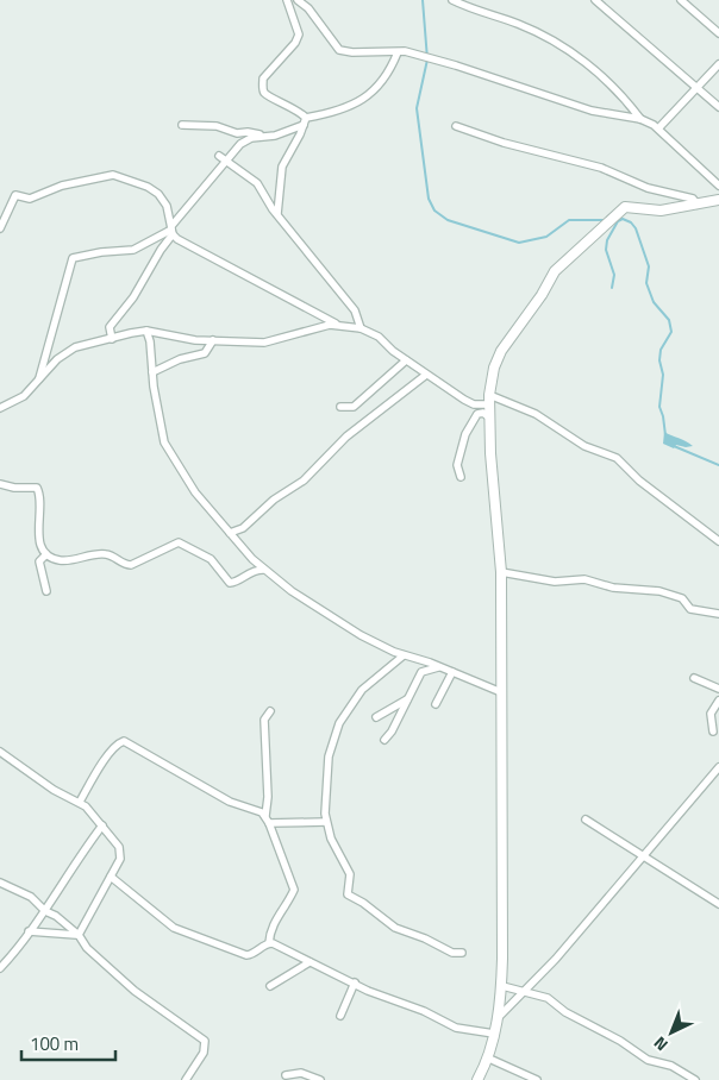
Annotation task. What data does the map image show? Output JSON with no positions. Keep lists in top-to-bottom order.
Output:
{
  "scale_bar": "100 m",
  "north": "bottom left"
}
